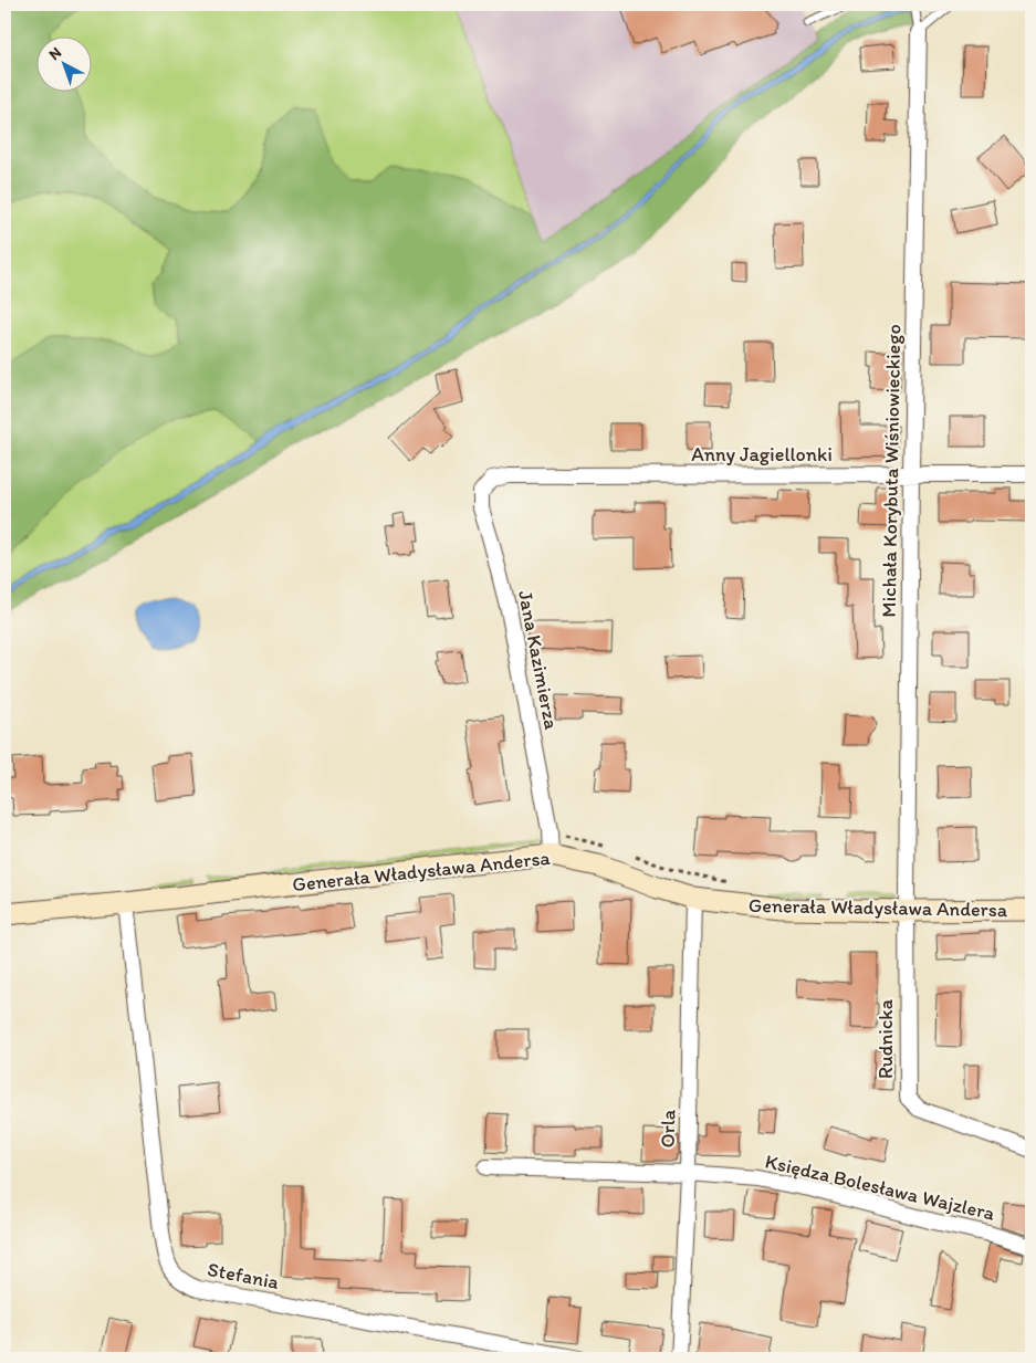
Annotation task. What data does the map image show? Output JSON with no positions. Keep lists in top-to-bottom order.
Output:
{
  "streets": {
    "street": [
      "Anny Jagiellonki",
      "Michała Korybuta Wiśniowieckiego",
      "Jana Kazimierza",
      "Generała Władysława Andersa",
      "Rudnicka",
      "Orla",
      "Księdza Bolesława Wajzlera",
      "Stefania"
    ]
  },
  "crossings": [
    ["Anny Jagiellonki", "Michała Korybuta Wiśniowieckiego"],
    ["Anny Jagiellonki", "Jana Kazimierza"],
    ["Michała Korybuta Wiśniowieckiego", "Generała Władysława Andersa"],
    ["Michała Korybuta Wiśniowieckiego", "Rudnicka"],
    ["Jana Kazimierza", "Generała Władysława Andersa"],
    ["Generała Władysława Andersa", "Rudnicka"],
    ["Generała Władysława Andersa", "Orla"],
    ["Generała Władysława Andersa", "Stefania"],
    ["Orla", "Księdza Bolesława Wajzlera"]
  ],
  "north": "top left"
}
